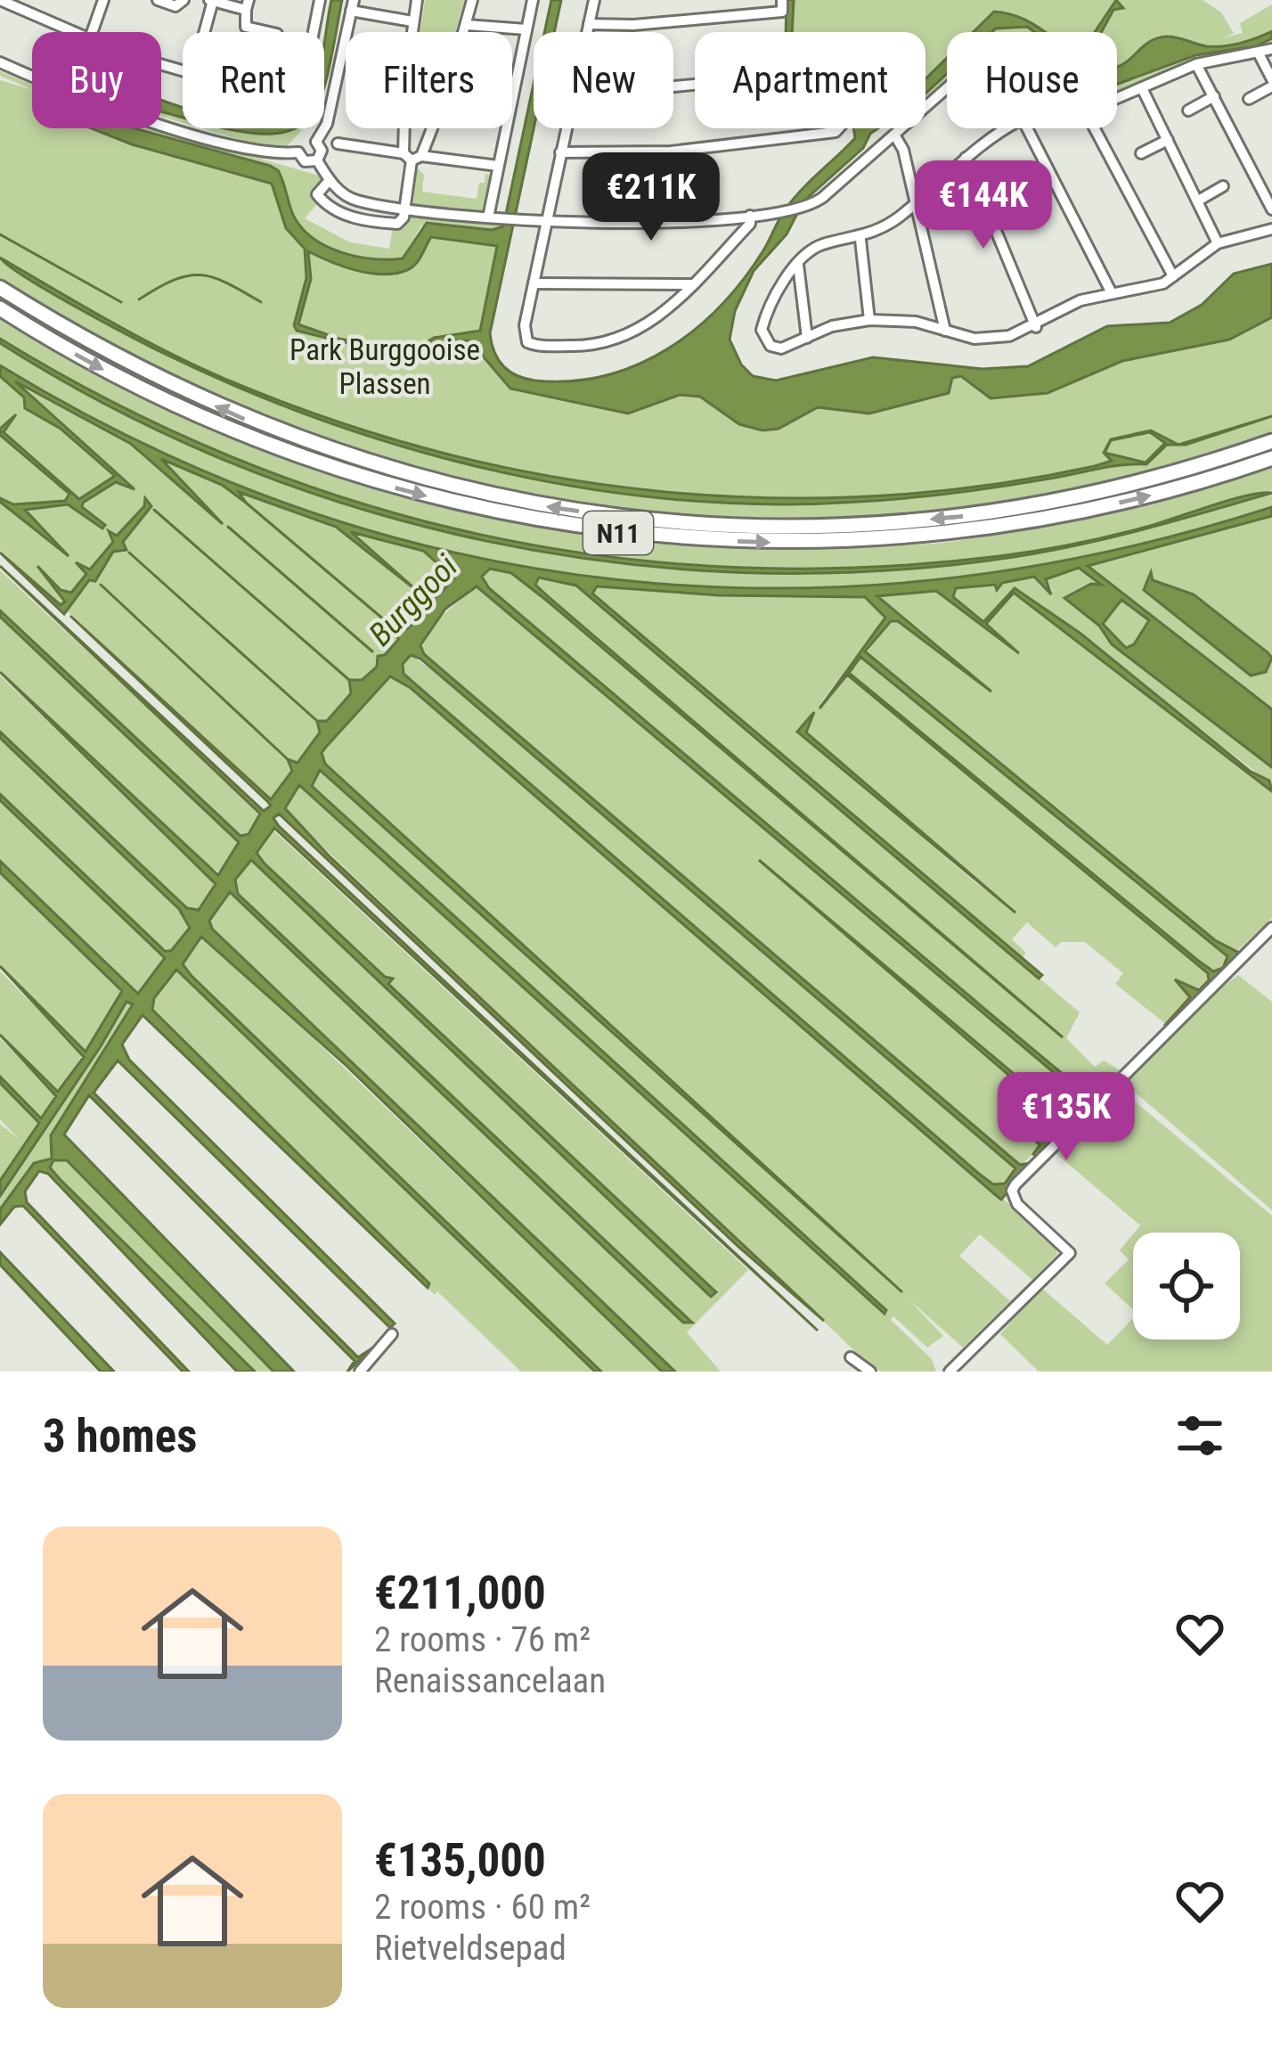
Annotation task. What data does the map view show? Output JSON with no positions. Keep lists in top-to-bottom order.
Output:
{
  "streets": {
    "highway": ["N11"]
  },
  "water": ["Burggooi"],
  "parks": ["Park Burggooise Plassen"],
  "page": {
    "chip": [
      "Buy",
      "Rent",
      "Filters",
      "New",
      "Apartment",
      "House"
    ],
    "price": ["€211K", "€144K", "€135K"],
    "heading": "3 homes",
    "list": [
      {
        "name": "€211,000",
        "note": "2 rooms · 76 m² · Renaissancelaan"
      },
      {
        "name": "€135,000",
        "note": "2 rooms · 60 m² · Rietveldsepad"
      }
    ]
  }
}
